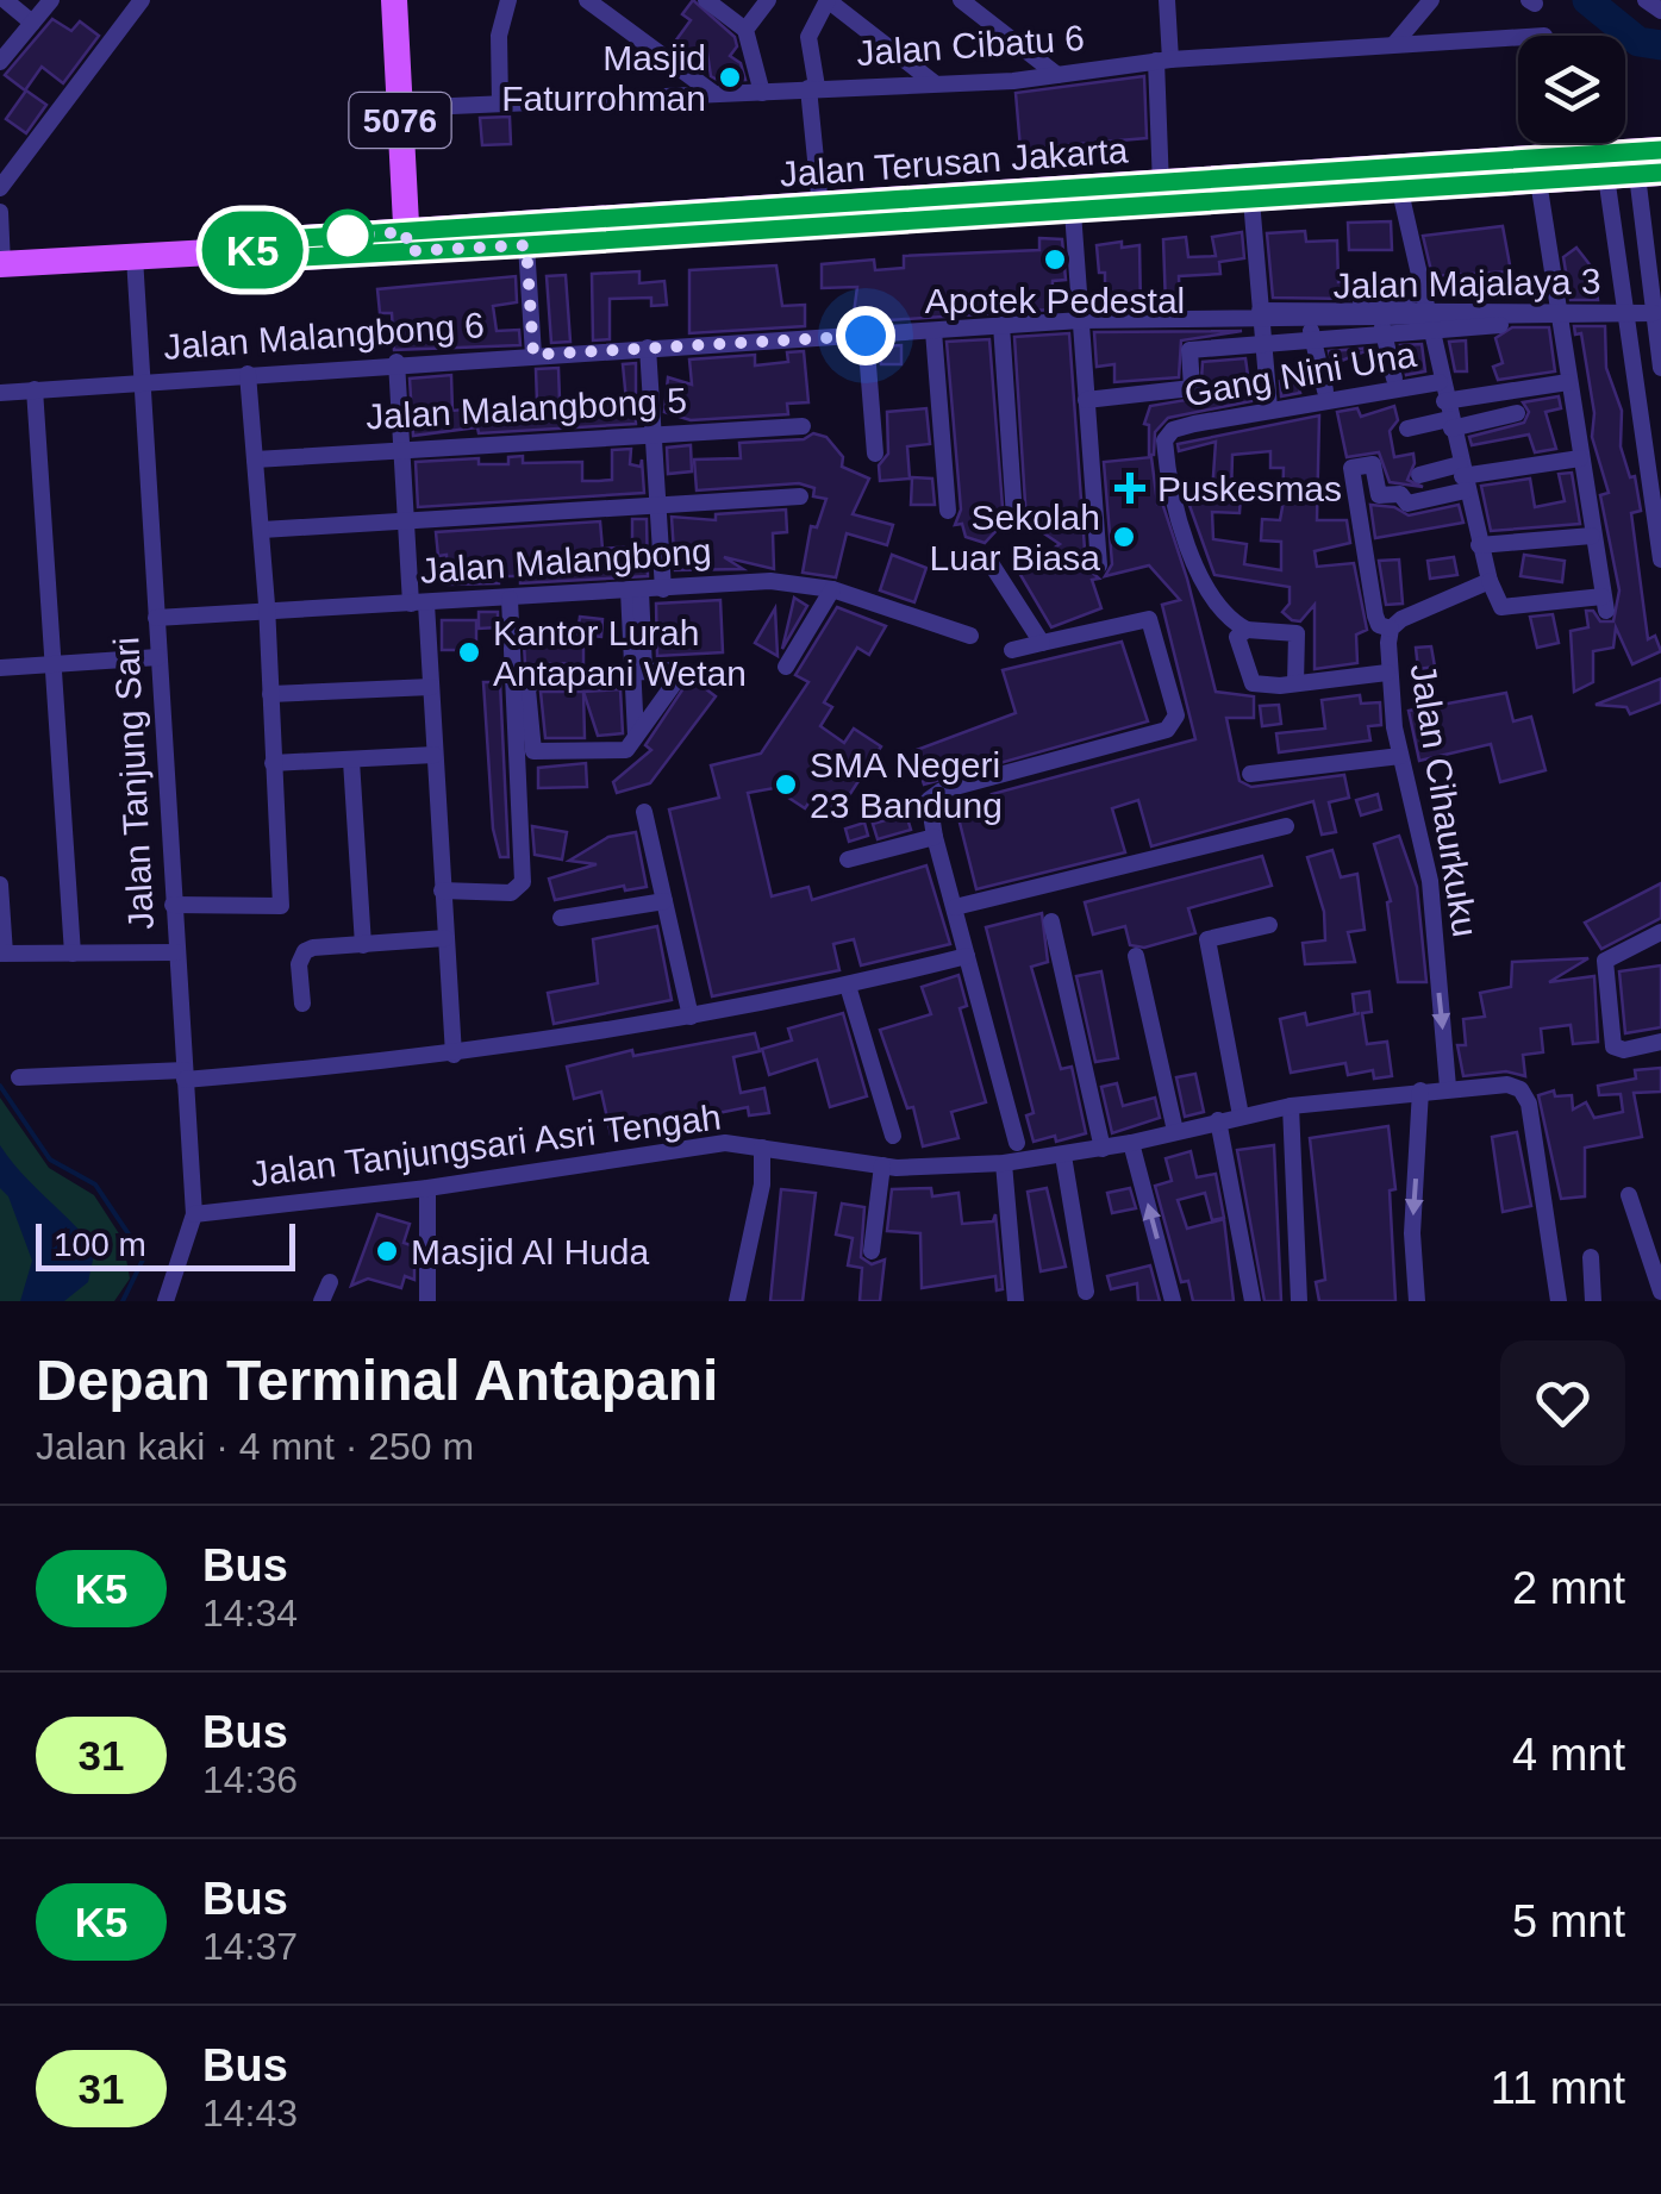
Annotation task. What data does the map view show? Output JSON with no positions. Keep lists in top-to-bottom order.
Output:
{
  "streets": {
    "main road": ["5076", "Jalan Terusan Jakarta"],
    "street": [
      "Jalan Cibatu 6",
      "Jalan Majalaya 3",
      "Jalan Malangbong 6",
      "Gang Nini Una",
      "Jalan Malangbong 5",
      "Jalan Malangbong",
      "Jalan Tanjung Sari",
      "Jalan Cihaurkuku",
      "Jalan Tanjungsari Asri Tengah"
    ]
  },
  "crossings": [
    ["Jalan Cibatu 6", "5076"],
    ["5076", "Jalan Terusan Jakarta"],
    ["Jalan Terusan Jakarta", "Jalan Tanjung Sari"],
    ["Jalan Majalaya 3", "Jalan Malangbong 6"],
    ["Jalan Malangbong 6", "Jalan Tanjung Sari"],
    ["Jalan Malangbong", "Jalan Tanjung Sari"],
    ["Jalan Tanjung Sari", "Jalan Tanjungsari Asri Tengah"],
    ["Jalan Cihaurkuku", "Jalan Tanjungsari Asri Tengah"]
  ],
  "one_way": ["Jalan Cihaurkuku"],
  "places": {
    "other": [
      "Masjid Faturrohman",
      "Apotek Pedestal",
      "Sekolah Luar Biasa",
      "Kantor Lurah Antapani Wetan",
      "SMA Negeri 23 Bandung",
      "Masjid Al Huda"
    ],
    "health": ["Puskesmas"]
  },
  "lines": ["bus line K5"],
  "scale_bar": "100 m",
  "page": {
    "on_map": "K5",
    "scale": "100 m",
    "heading": ["Depan Terminal Antapani", "Jalan kaki · 4 mnt · 250 m"],
    "list": [
      {
        "mark": "K5",
        "name": "Bus",
        "note": "14:34",
        "value": "2 mnt"
      },
      {
        "mark": "31",
        "name": "Bus",
        "note": "14:36",
        "value": "4 mnt"
      },
      {
        "mark": "K5",
        "name": "Bus",
        "note": "14:37",
        "value": "5 mnt"
      },
      {
        "mark": "31",
        "name": "Bus",
        "note": "14:43",
        "value": "11 mnt"
      }
    ]
  }
}
